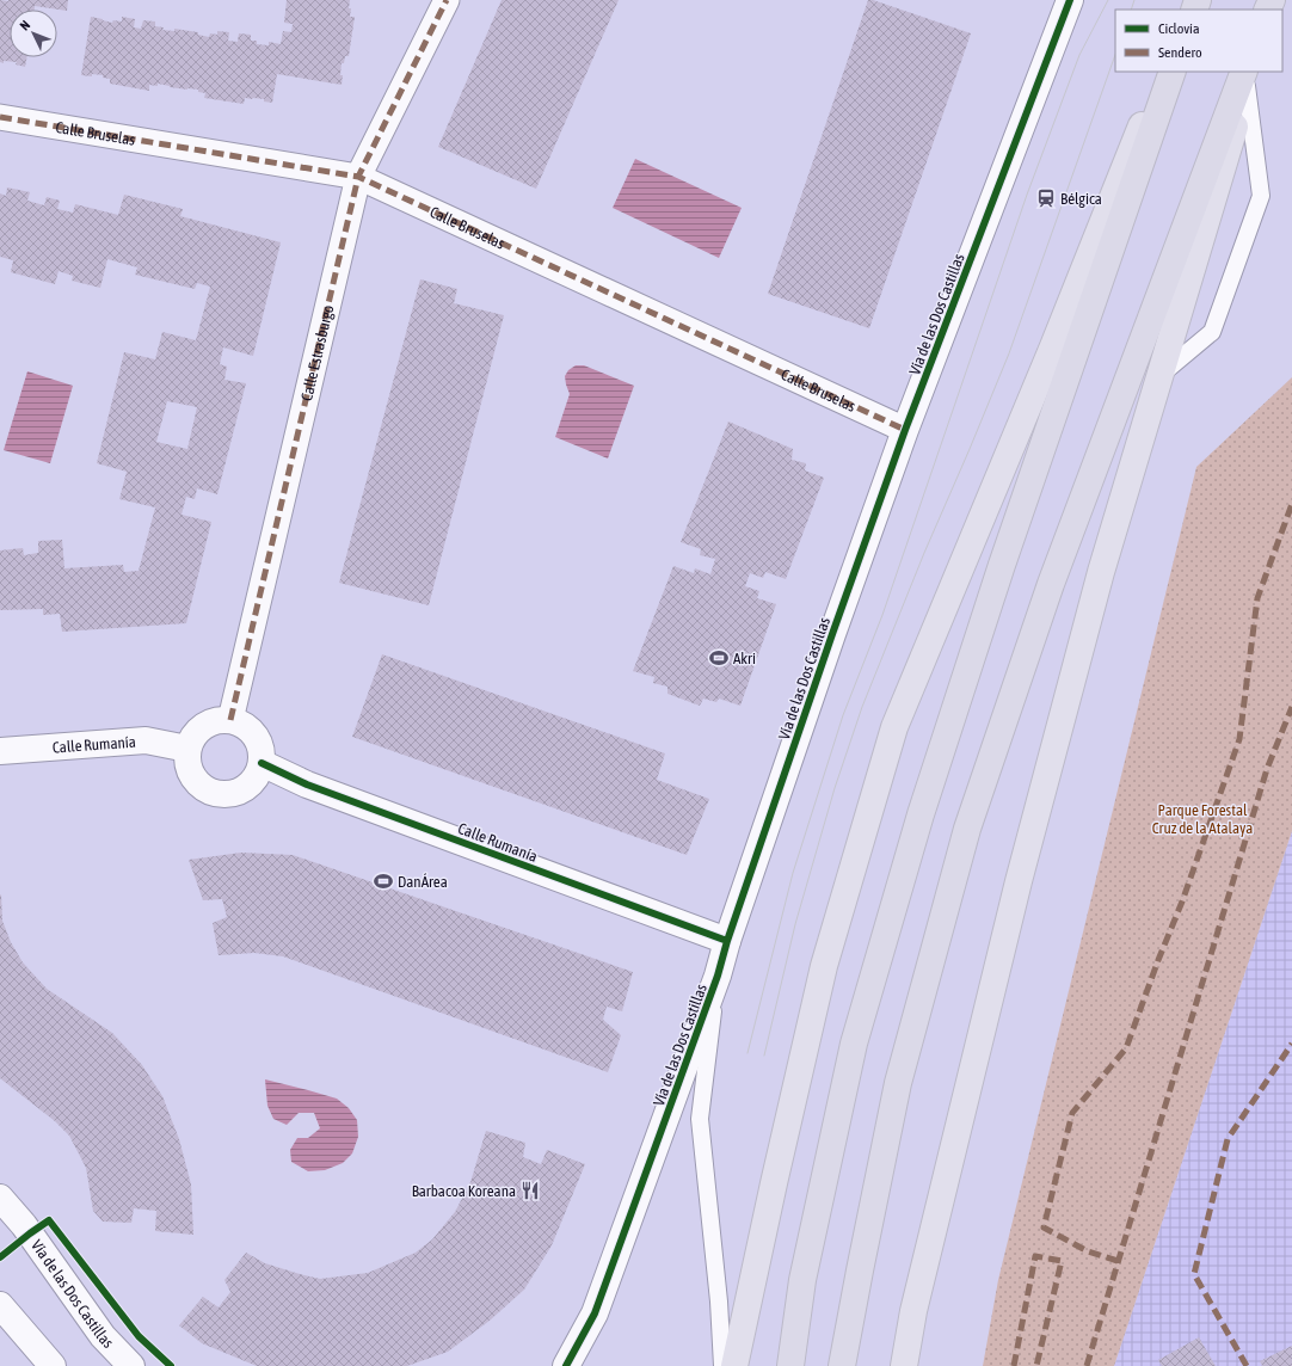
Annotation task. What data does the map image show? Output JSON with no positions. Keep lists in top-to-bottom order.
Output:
{
  "streets": {
    "street": [
      "Calle Bruselas",
      "Vía de las Dos Castillas",
      "Calle Estrasburgo",
      "Calle Rumanía"
    ]
  },
  "crossings": [
    ["Calle Bruselas", "Vía de las Dos Castillas"],
    ["Calle Bruselas", "Calle Estrasburgo"],
    ["Vía de las Dos Castillas", "Calle Rumanía"],
    ["Calle Estrasburgo", "Calle Rumanía"]
  ],
  "parks": ["Parque Forestal Cruz de la Atalaya"],
  "places": {
    "station": ["Bélgica"],
    "sports": ["Akri", "DanÁrea"],
    "restaurant": ["Barbacoa Koreana"]
  },
  "legend": ["Ciclovía", "Sendero"],
  "north": "top left"
}
